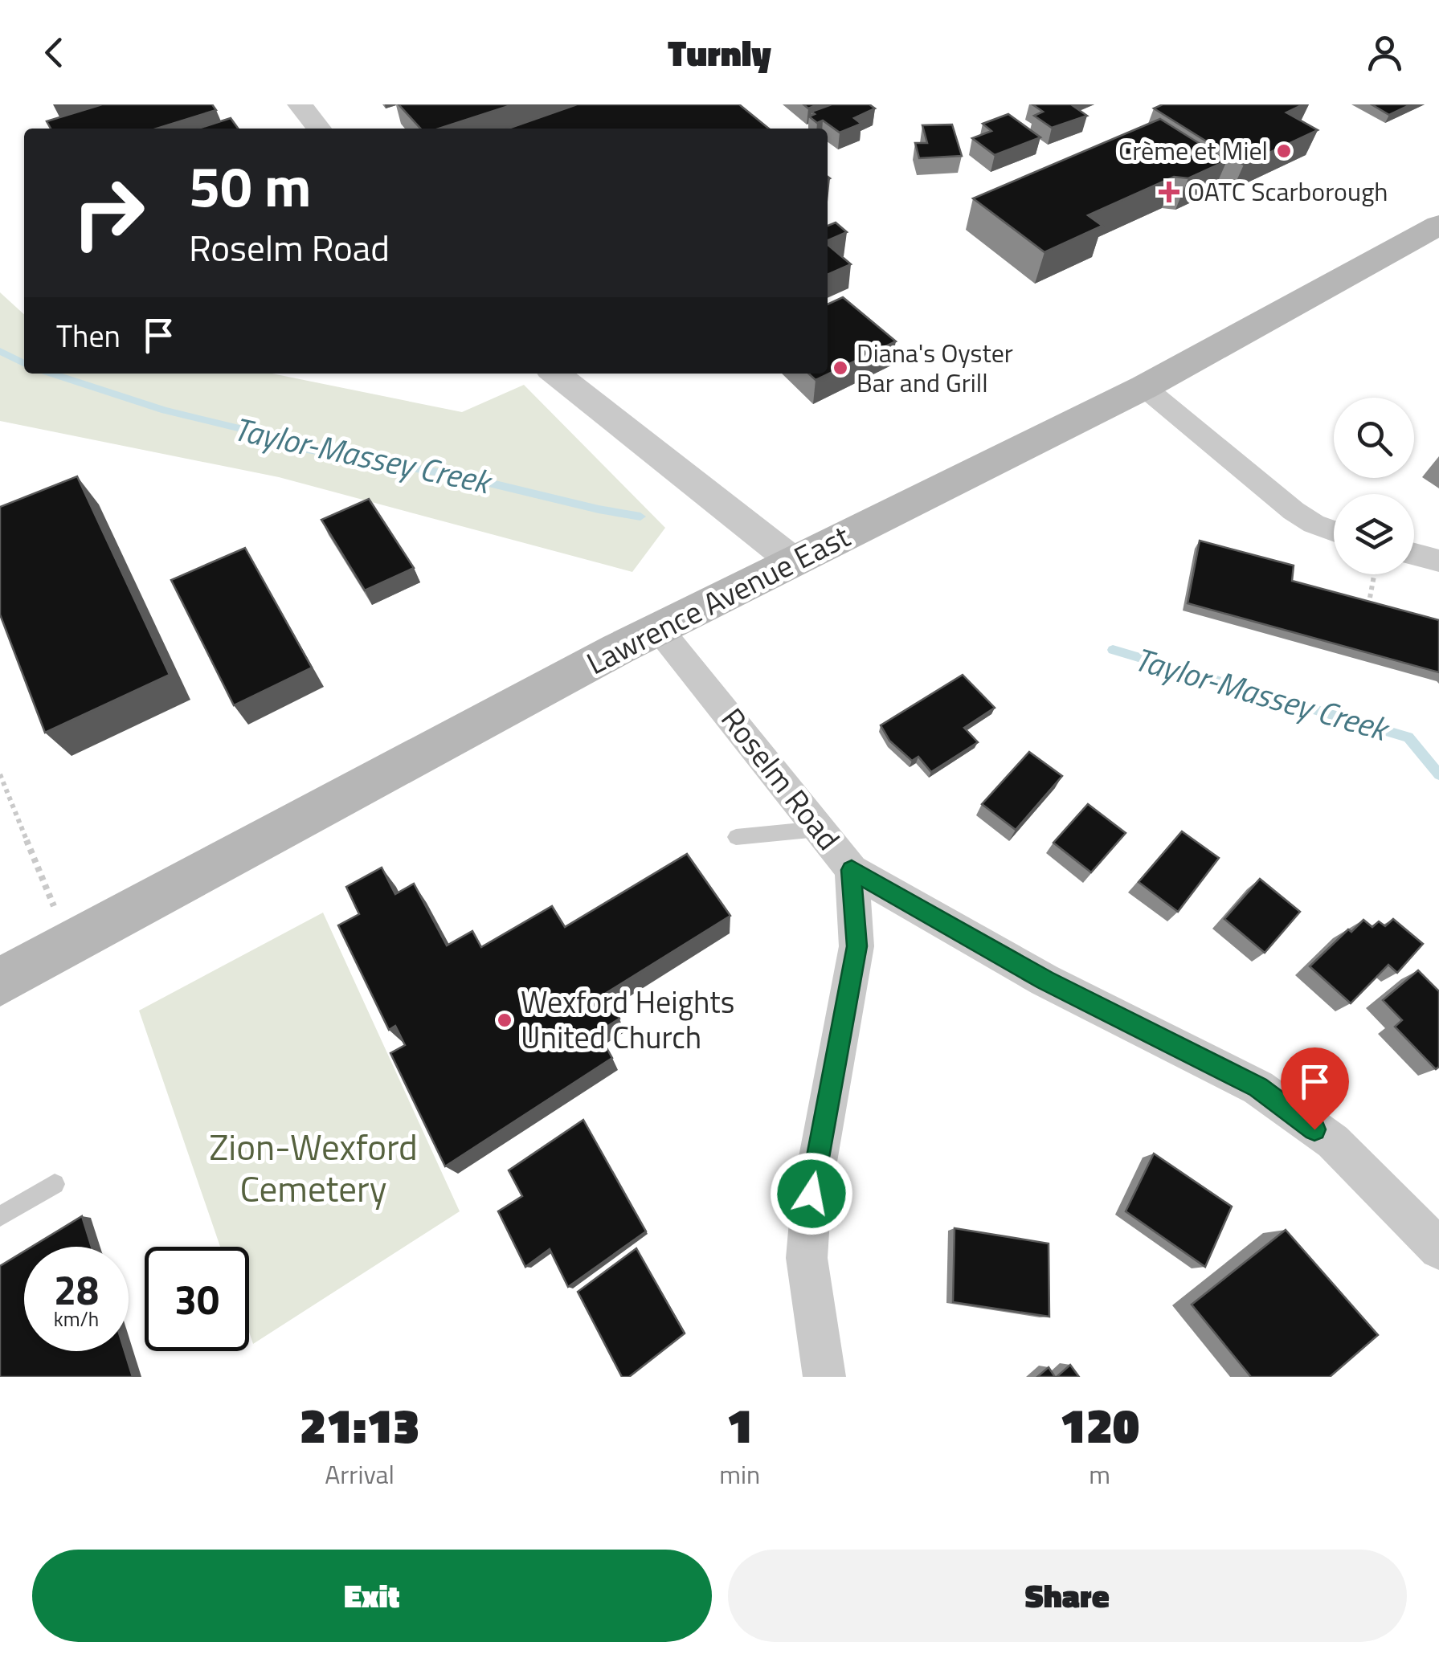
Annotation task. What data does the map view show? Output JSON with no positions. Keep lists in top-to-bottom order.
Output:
{
  "streets": {
    "main road": ["Lawrence Avenue East"],
    "street": ["Roselm Road"]
  },
  "crossings": [
    ["Lawrence Avenue East", "Roselm Road"]
  ],
  "water": ["Taylor-Massey Creek"],
  "parks": ["Zion-Wexford Cemetery"],
  "places": {
    "other": ["Crème et Miel", "Diana's Oyster Bar and Grill", "Wexford Heights United Church"],
    "health": ["OATC Scarborough"]
  },
  "page": {
    "header": "Turnly",
    "turn": ["50 m", "Roselm Road"],
    "then": "Then",
    "speed": "28 km/h",
    "limit": "30",
    "eta": [
      "21:13",
      "Arrival",
      "1",
      "min",
      "120",
      "m"
    ],
    "buttons": ["Exit", "Share"]
  }
}
